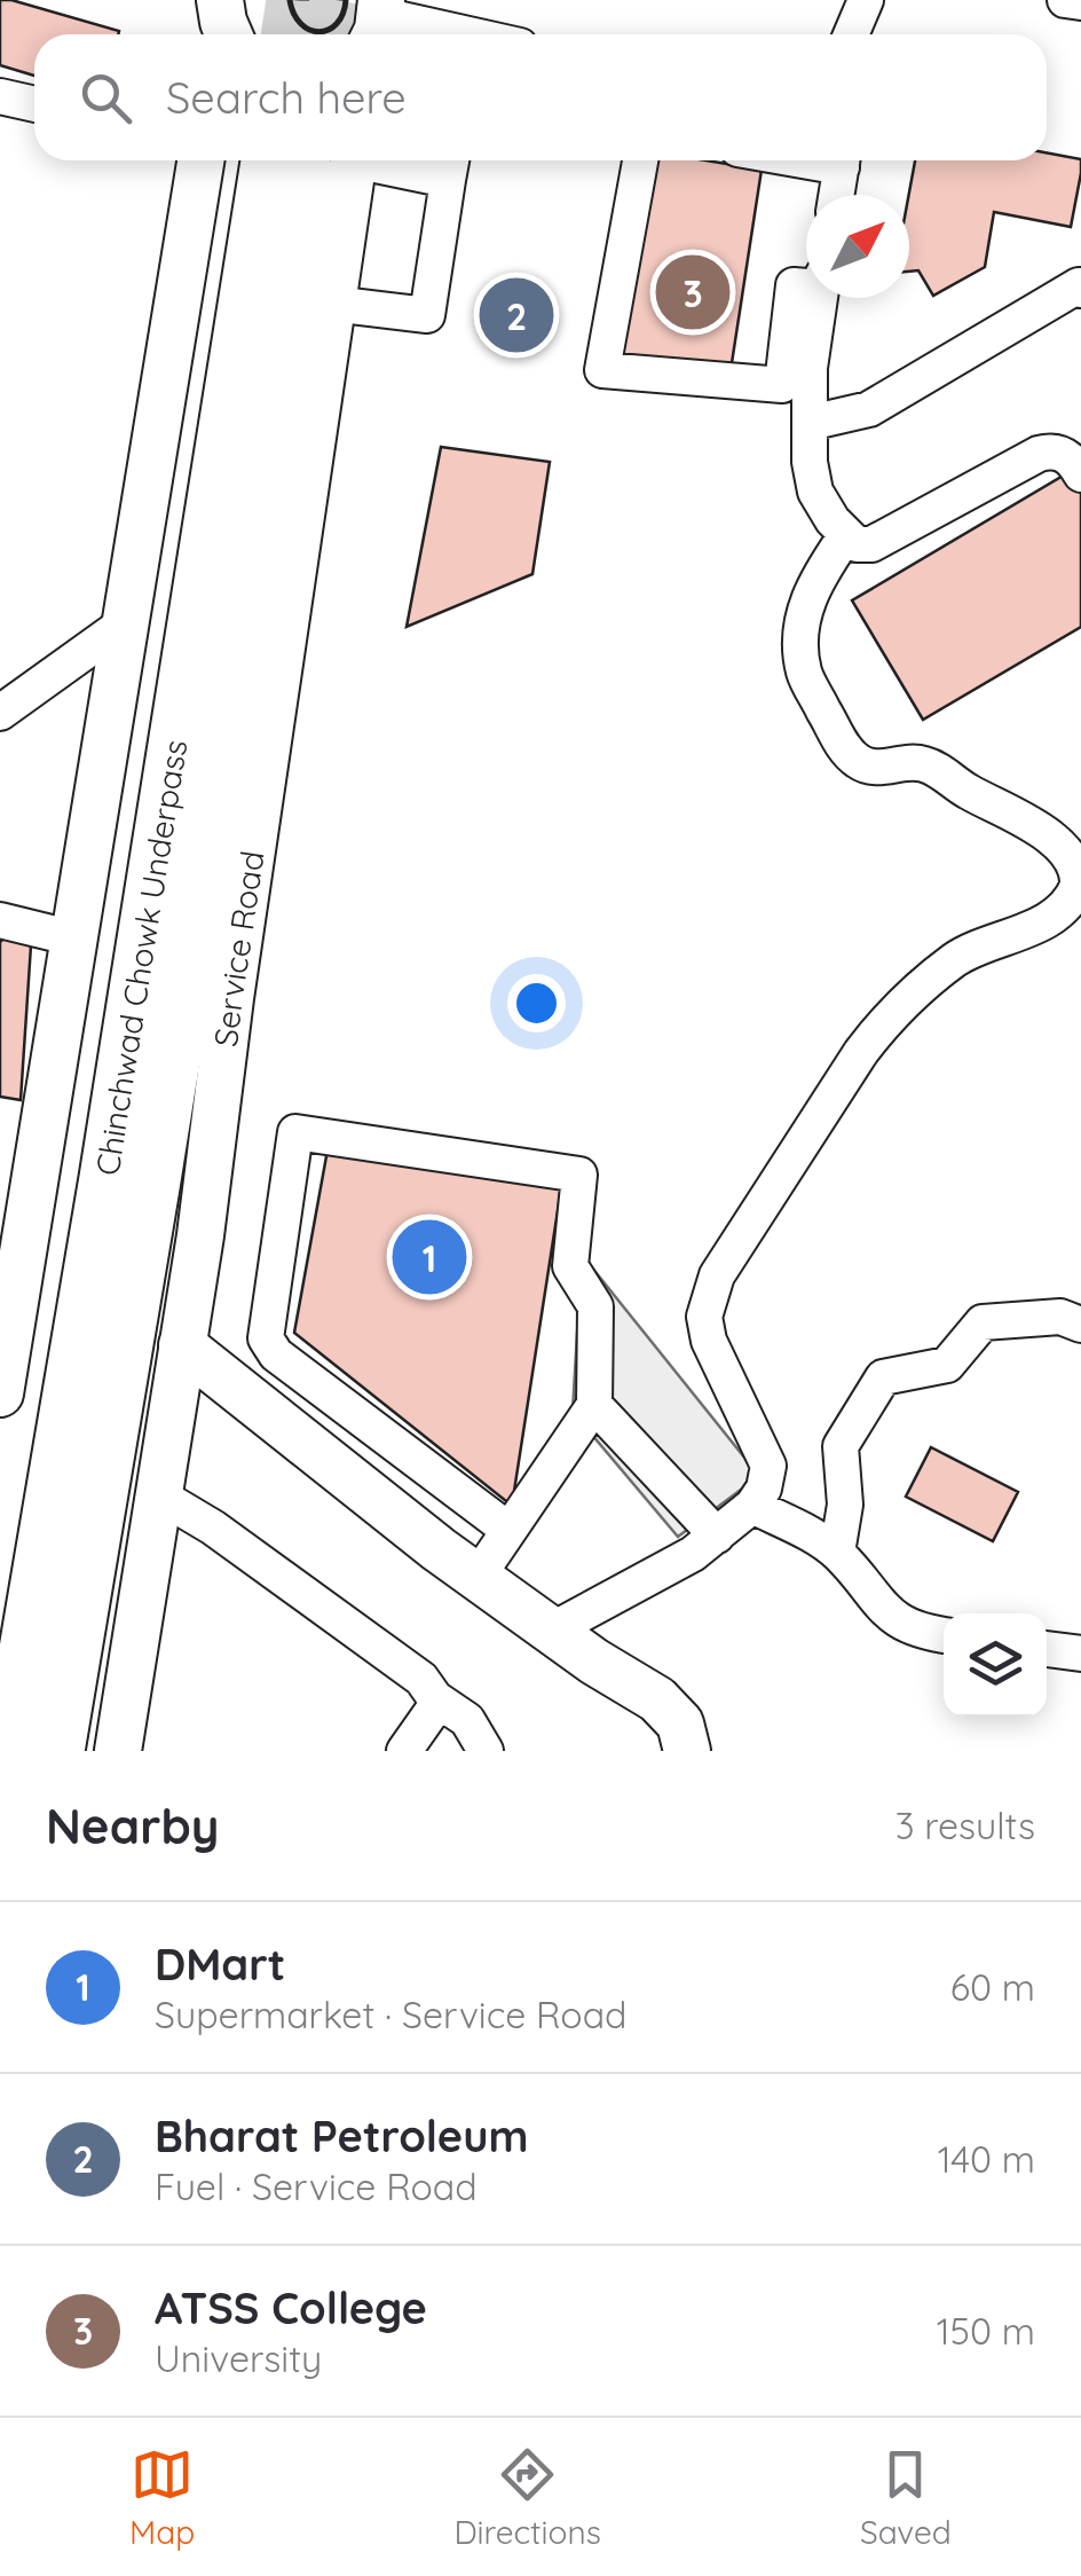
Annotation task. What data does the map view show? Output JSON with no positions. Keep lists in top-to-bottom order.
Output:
{
  "streets": {
    "highway": ["Chinchwad Chowk Underpass"],
    "main road": ["Service Road"]
  },
  "crossings": [
    ["Service Road", "Chinchwad Chowk Underpass"]
  ],
  "north": "top right",
  "page": {
    "search": "Search here",
    "pins": ["3", "2", "1"],
    "heading": ["Nearby", "3 results"],
    "list": [
      {
        "mark": "1",
        "name": "DMart",
        "note": "Supermarket · Service Road",
        "value": "60 m"
      },
      {
        "mark": "2",
        "name": "Bharat Petroleum",
        "note": "Fuel · Service Road",
        "value": "140 m"
      },
      {
        "mark": "3",
        "name": "ATSS College",
        "note": "University",
        "value": "150 m"
      }
    ],
    "nav": ["Map", "Directions", "Saved"]
  }
}
